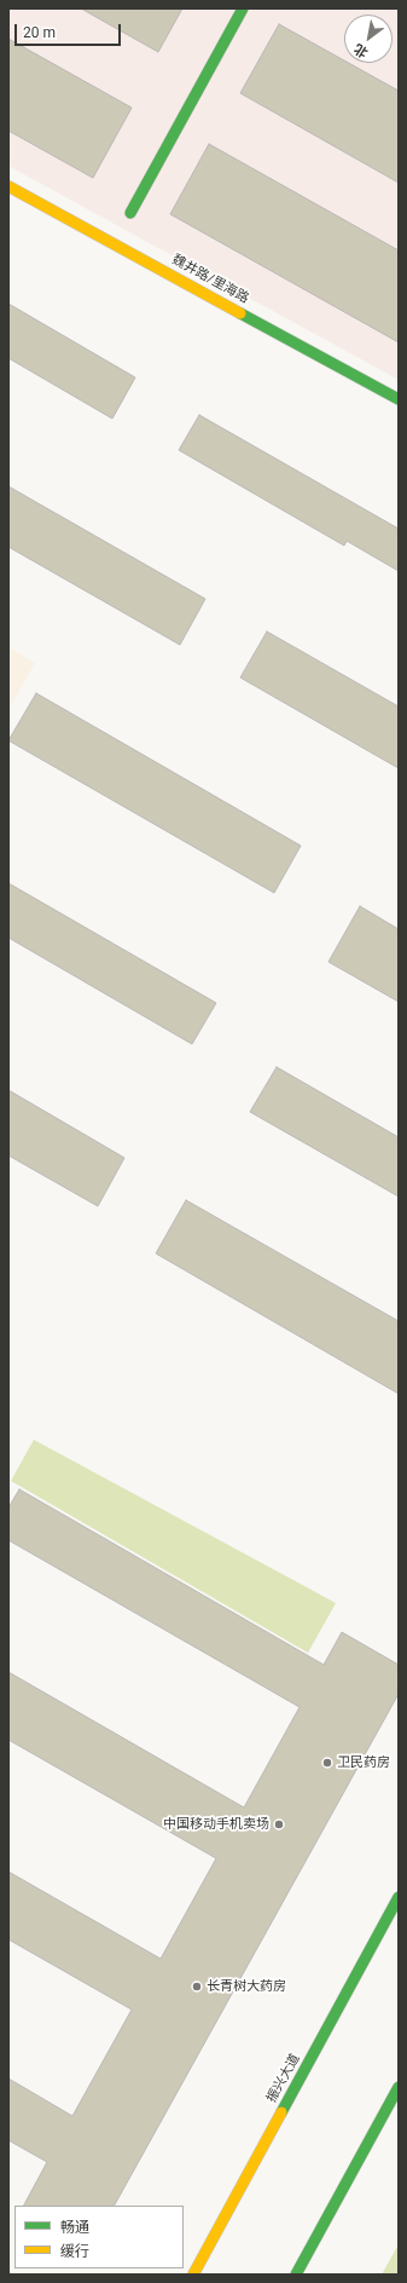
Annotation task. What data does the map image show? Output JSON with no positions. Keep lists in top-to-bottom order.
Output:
{
  "streets": {
    "street": ["魏井路/里海路", "振兴大道"]
  },
  "places": ["卫民药房", "中国移动手机卖场", "长青树大药房"],
  "legend": ["畅通", "缓行"],
  "scale_bar": "20 m",
  "north": "bottom left"
}
